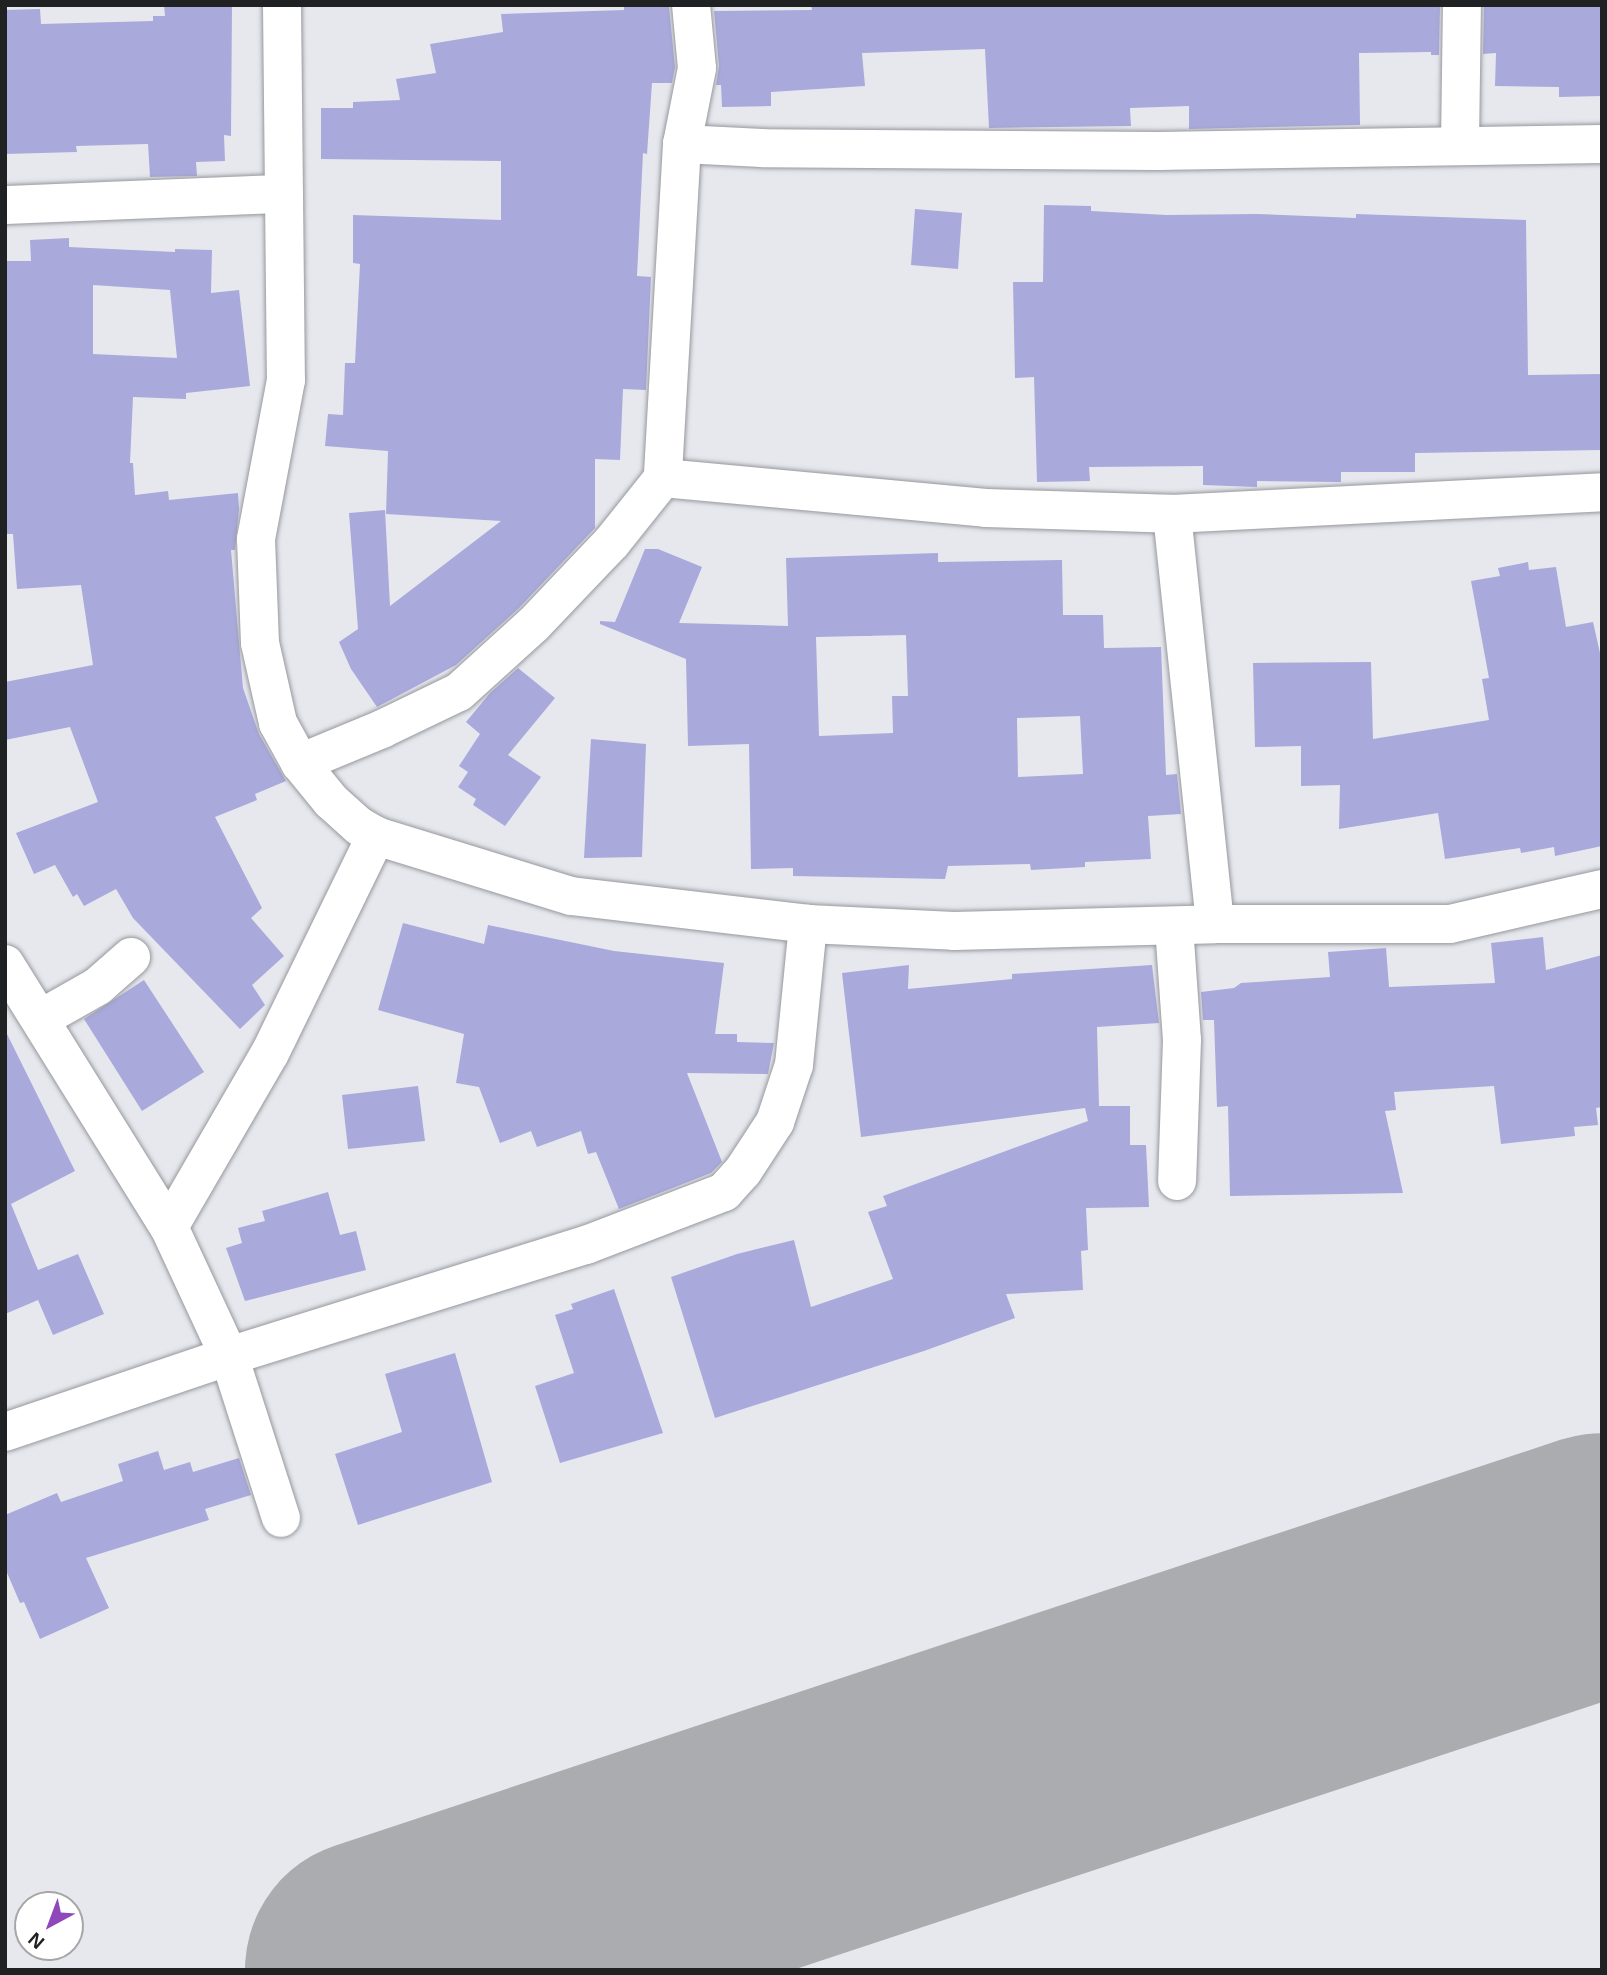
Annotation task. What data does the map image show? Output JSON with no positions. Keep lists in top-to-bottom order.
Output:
{
  "north": "bottom left"
}
